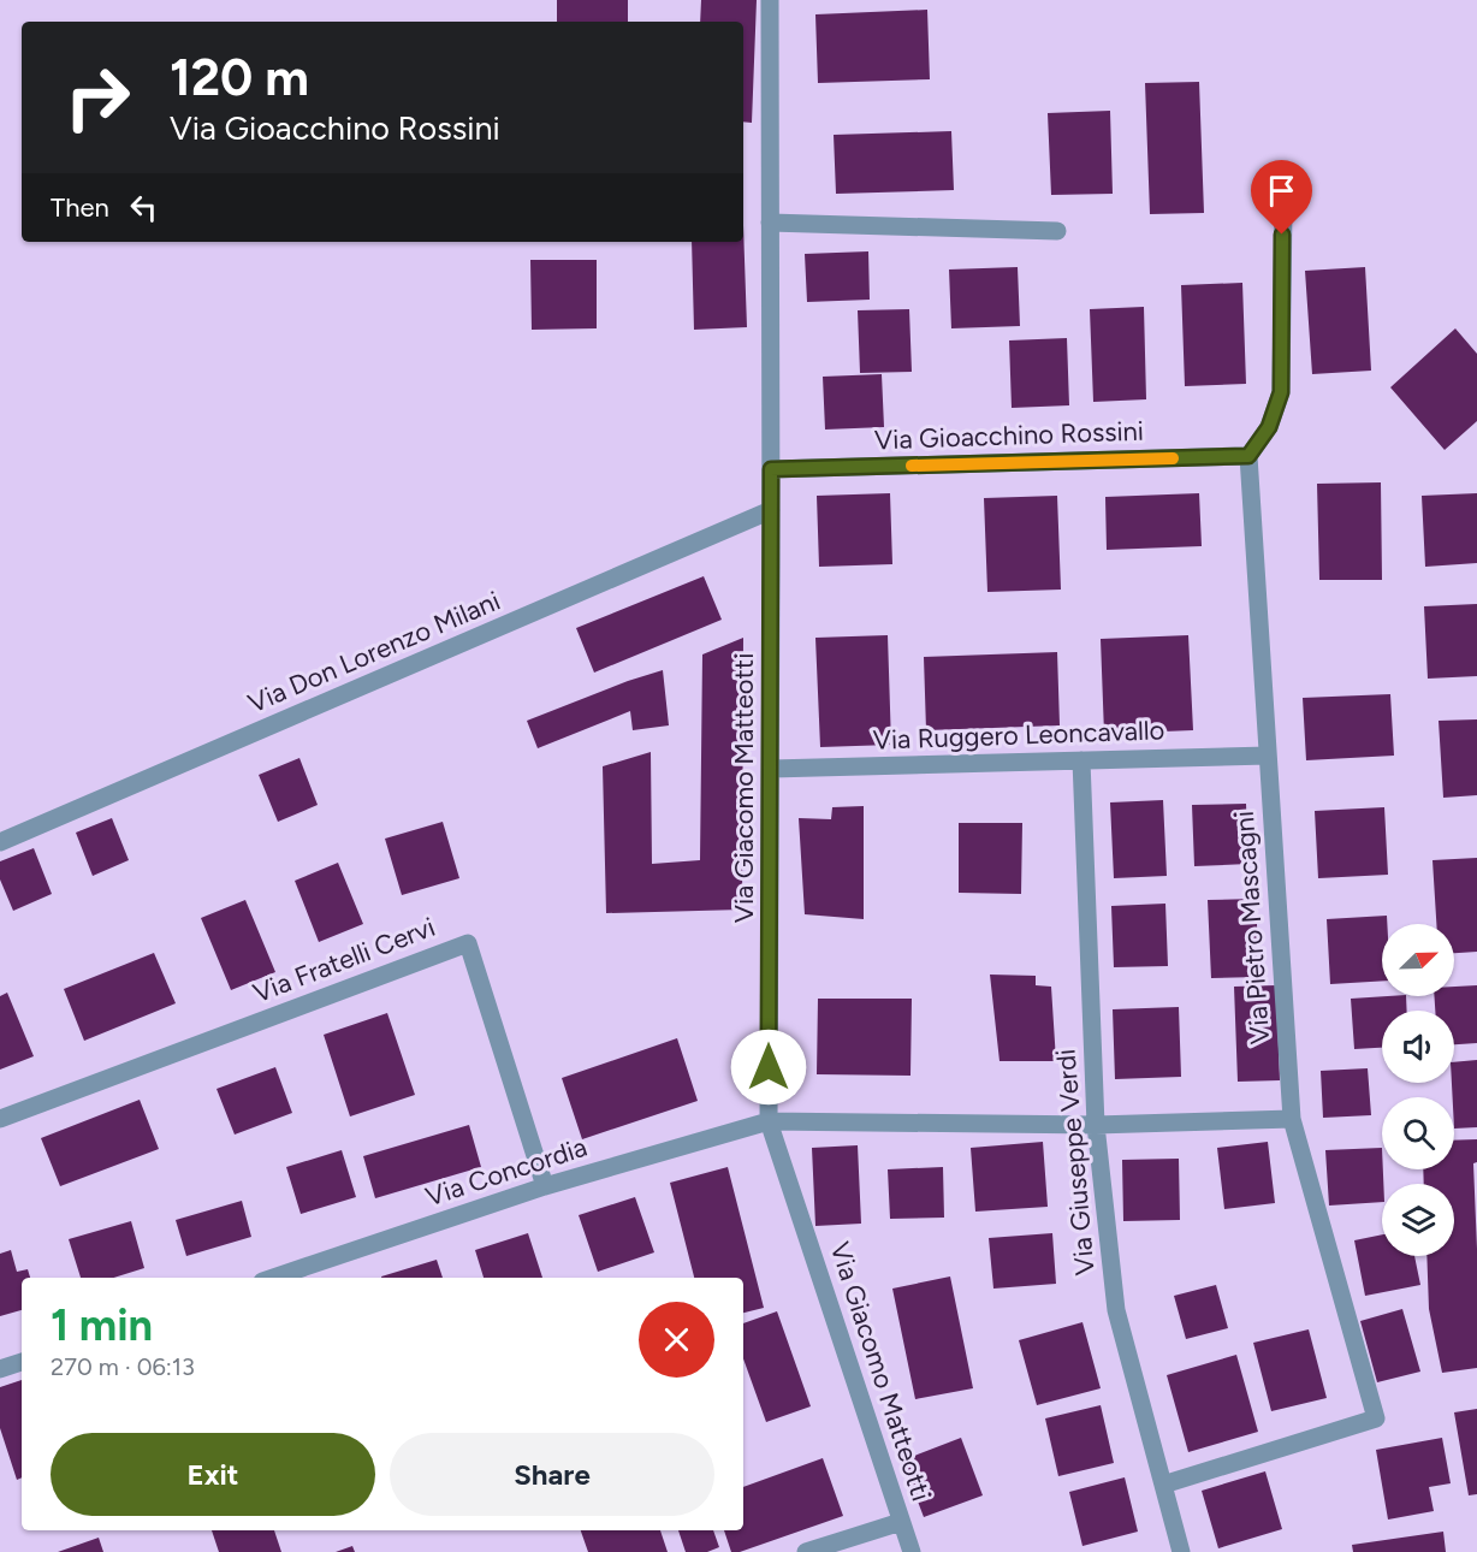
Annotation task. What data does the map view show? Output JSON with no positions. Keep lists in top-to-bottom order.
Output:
{
  "streets": {
    "street": [
      "Via Gioacchino Rossini",
      "Via Don Lorenzo Milani",
      "Via Ruggero Leoncavallo",
      "Via Giacomo Matteotti",
      "Via Pietro Mascagni",
      "Via Fratelli Cervi",
      "Via Giuseppe Verdi",
      "Via Concordia"
    ]
  },
  "crossings": [
    ["Via Gioacchino Rossini", "Via Giacomo Matteotti"],
    ["Via Gioacchino Rossini", "Via Pietro Mascagni"],
    ["Via Don Lorenzo Milani", "Via Giacomo Matteotti"],
    ["Via Ruggero Leoncavallo", "Via Giacomo Matteotti"],
    ["Via Ruggero Leoncavallo", "Via Pietro Mascagni"],
    ["Via Ruggero Leoncavallo", "Via Giuseppe Verdi"],
    ["Via Giacomo Matteotti", "Via Concordia"],
    ["Via Pietro Mascagni", "Via Giuseppe Verdi"],
    ["Via Pietro Mascagni", "Via Concordia"],
    ["Via Fratelli Cervi", "Via Concordia"],
    ["Via Giuseppe Verdi", "Via Concordia"]
  ],
  "north": "top right",
  "page": {
    "turn": ["120 m", "Via Gioacchino Rossini"],
    "then": "Then",
    "heading": ["1 min", "270 m · 06:13"],
    "buttons": ["Exit", "Share"]
  }
}
